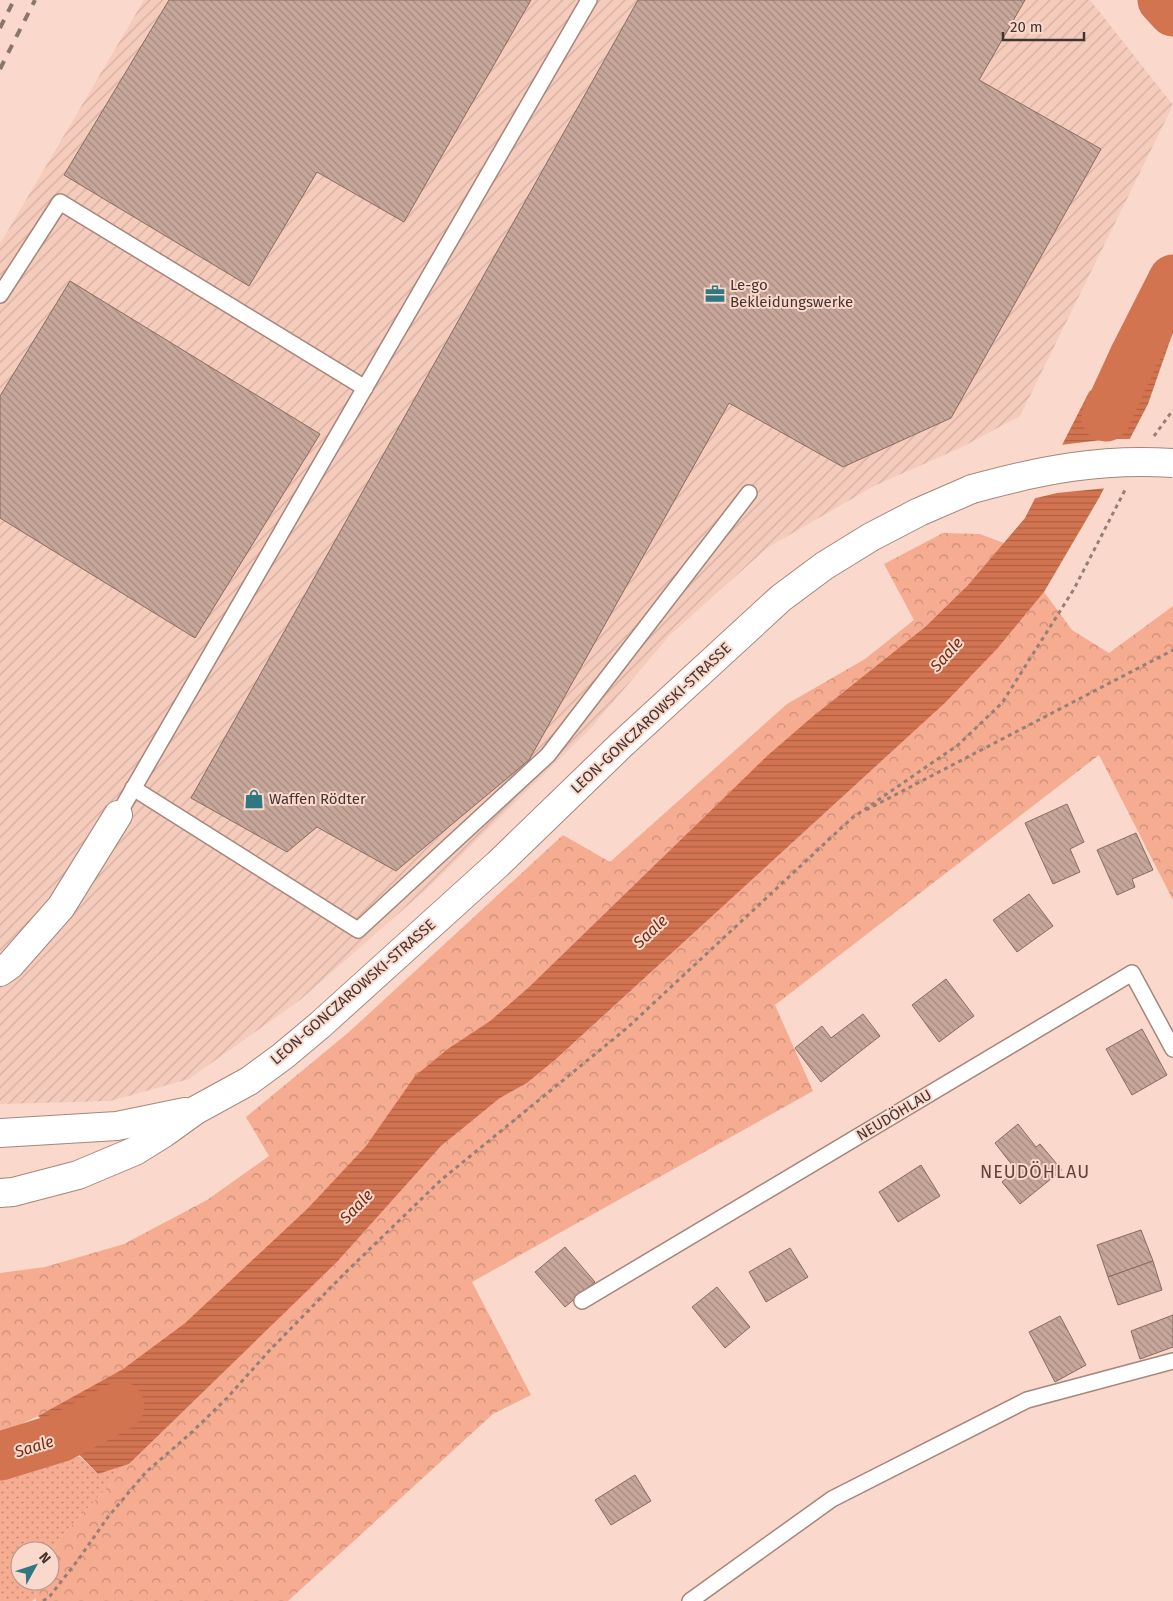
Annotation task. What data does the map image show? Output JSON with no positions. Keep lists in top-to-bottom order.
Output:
{
  "streets": {
    "street": ["LEON-GONCZAROWSKI-STRASSE"],
    "lane": ["NEUDÖHLAU"]
  },
  "districts": ["NEUDÖHLAU"],
  "water": ["Saale"],
  "places": {
    "office": ["Le-go Bekleidungswerke"],
    "shop": ["Waffen Rödter"]
  },
  "scale_bar": "20 m",
  "north": "top right"
}
